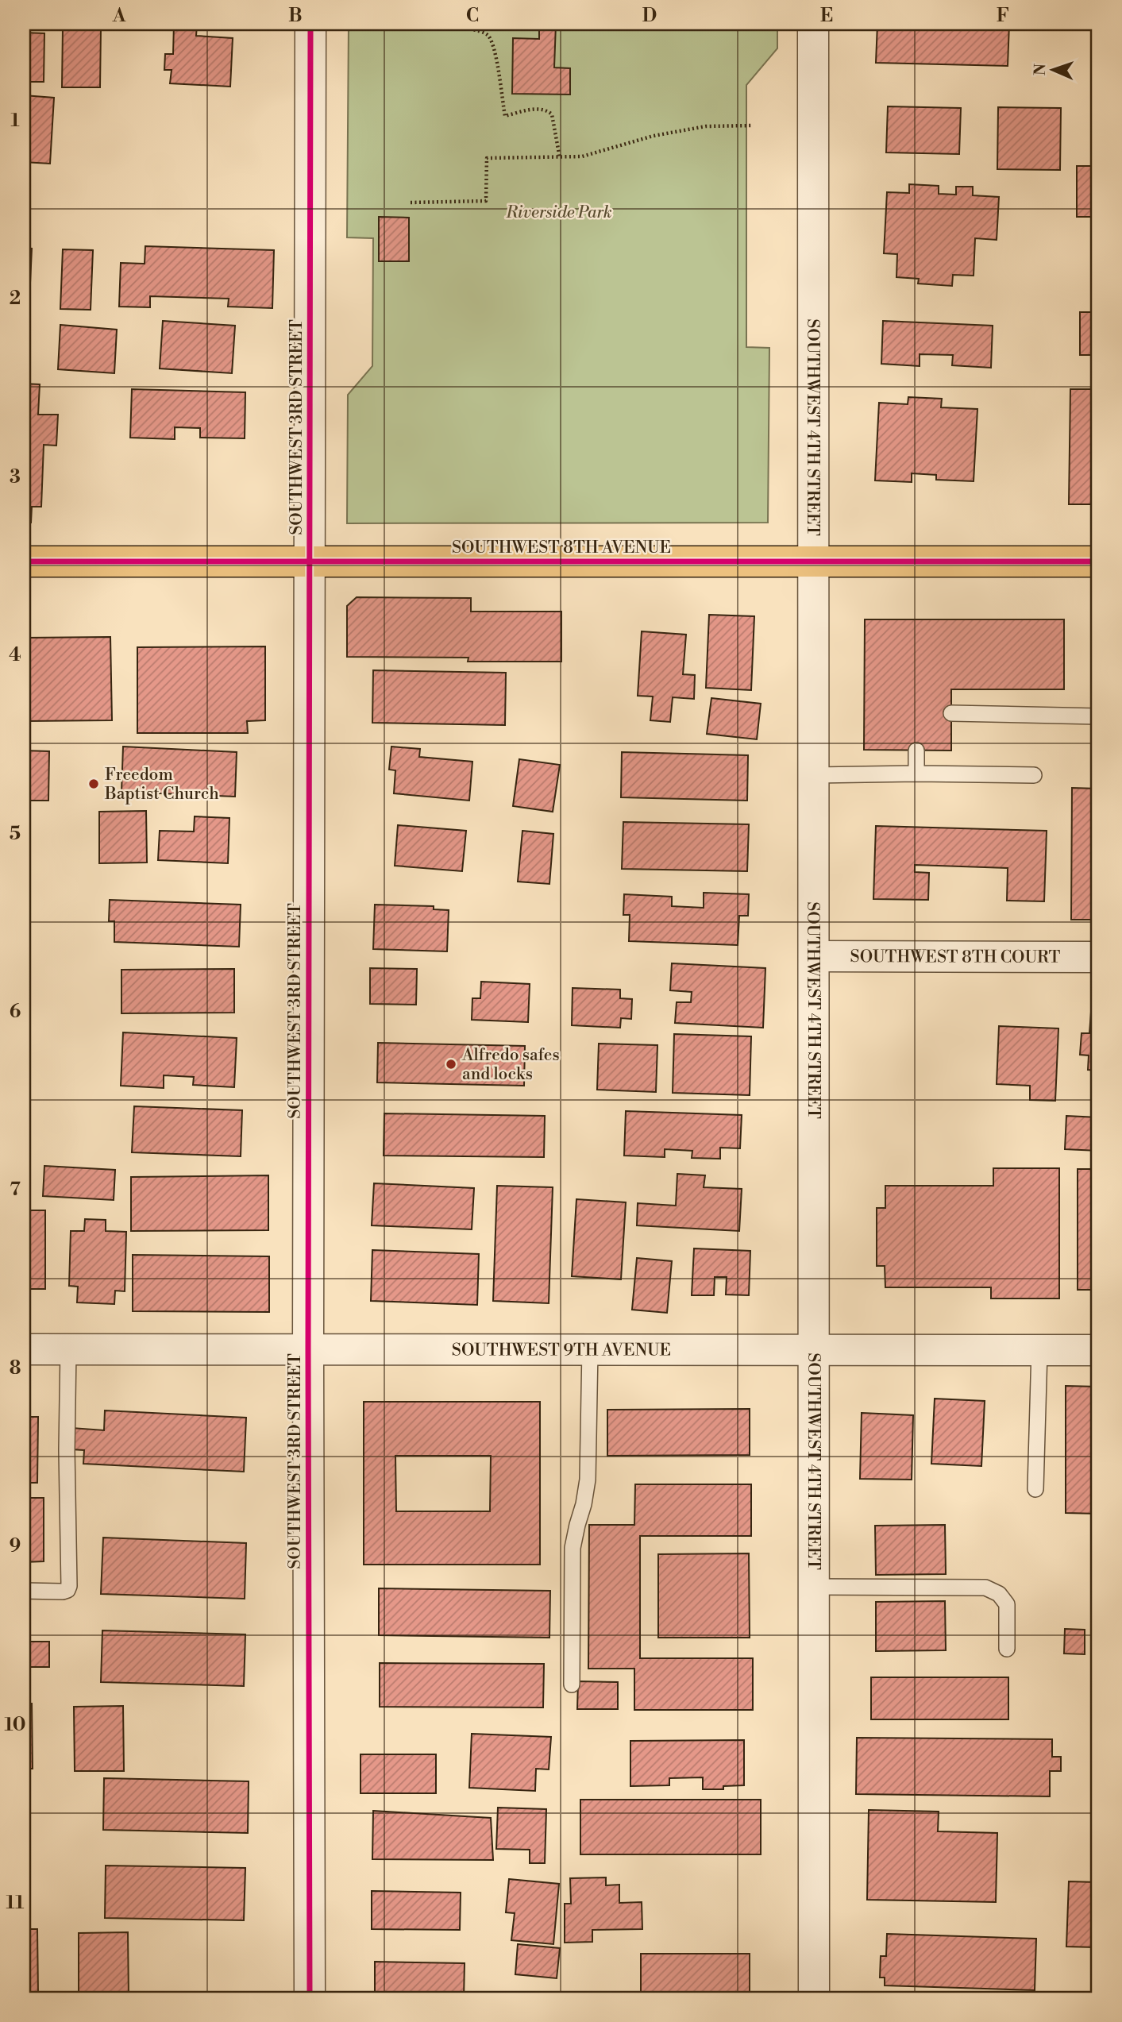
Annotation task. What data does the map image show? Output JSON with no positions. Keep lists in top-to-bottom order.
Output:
{
  "streets": {
    "main road": ["SOUTHWEST 8TH AVENUE"],
    "street": [
      "SOUTHWEST 3RD STREET",
      "SOUTHWEST 4TH STREET",
      "SOUTHWEST 8TH COURT",
      "SOUTHWEST 9TH AVENUE"
    ]
  },
  "crossings": [
    ["SOUTHWEST 3RD STREET", "SOUTHWEST 8TH AVENUE"],
    ["SOUTHWEST 3RD STREET", "SOUTHWEST 9TH AVENUE"],
    ["SOUTHWEST 4TH STREET", "SOUTHWEST 8TH AVENUE"],
    ["SOUTHWEST 4TH STREET", "SOUTHWEST 8TH COURT"],
    ["SOUTHWEST 4TH STREET", "SOUTHWEST 9TH AVENUE"]
  ],
  "parks": ["Riverside Park"],
  "places": ["Freedom Baptist Church", "Alfredo safes and locks"],
  "north": "left",
  "grid": {
    "columns": [
      "A",
      "B",
      "C",
      "D",
      "E",
      "F"
    ],
    "rows": [
      "1",
      "2",
      "3",
      "4",
      "5",
      "6",
      "7",
      "8",
      "9",
      "10",
      "11"
    ]
  }
}
